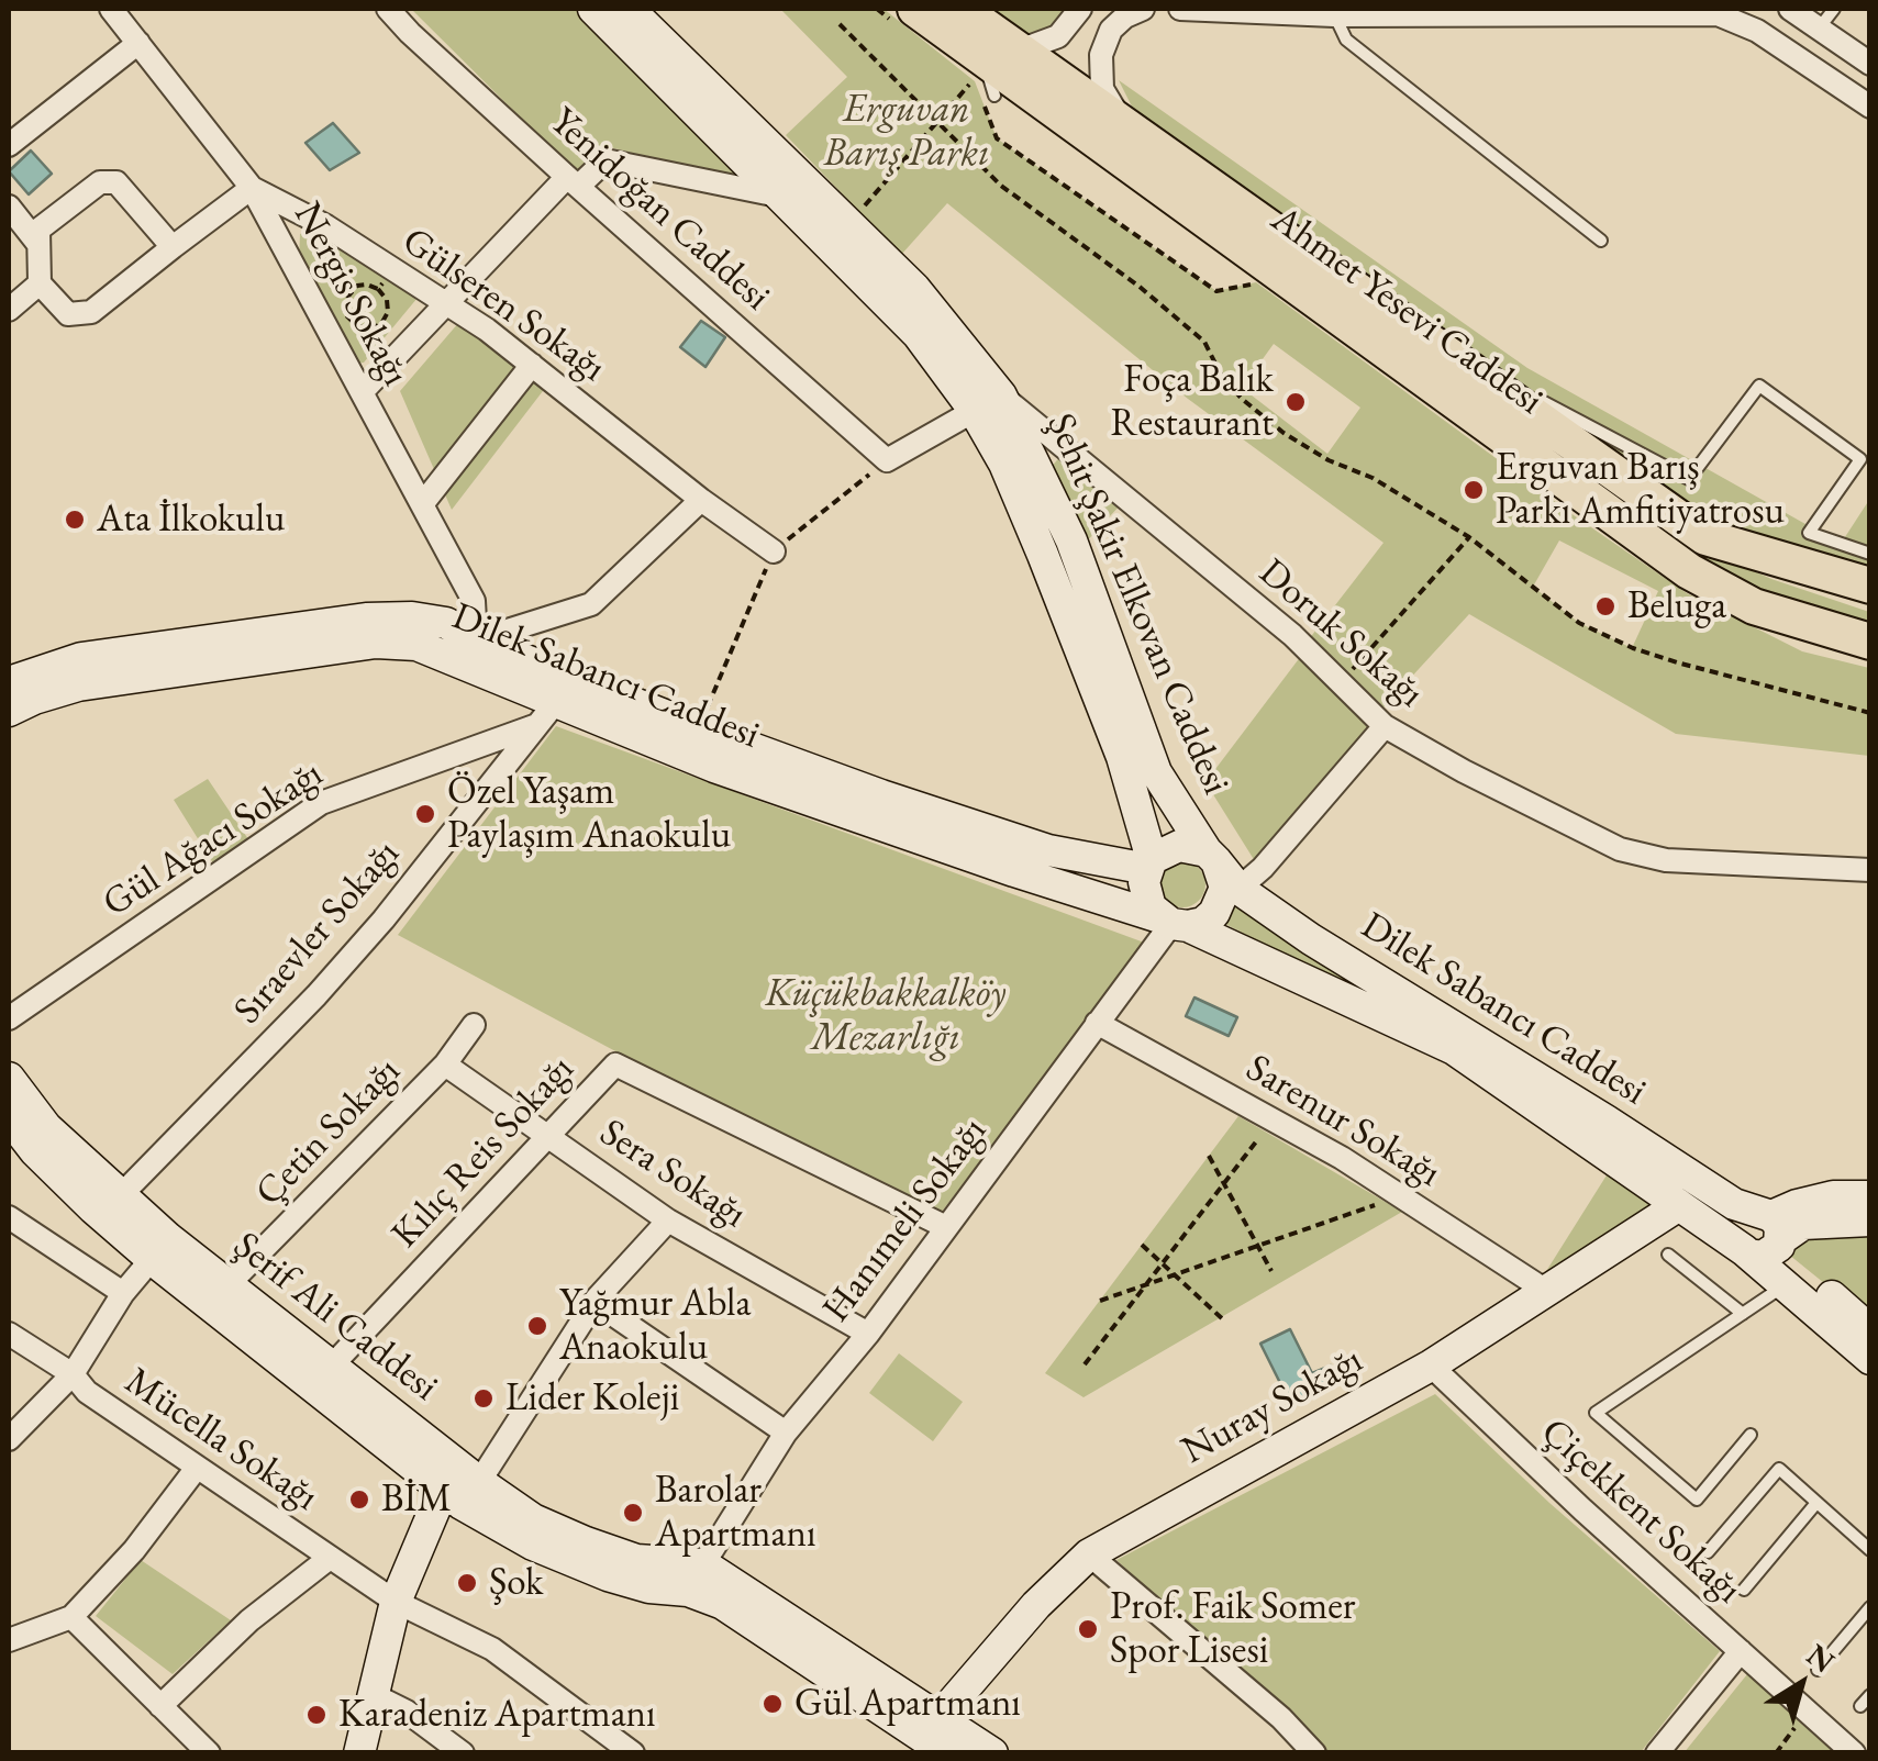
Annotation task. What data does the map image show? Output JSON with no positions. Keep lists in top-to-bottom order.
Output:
{
  "streets": {
    "main road": ["Ahmet Yesevi Caddesi"],
    "street": [
      "Yenidoğan Caddesi",
      "Nergis Sokağı",
      "Gülseren Sokağı",
      "Şehit Şakir Elkovan Caddesi",
      "Doruk Sokağı",
      "Dilek Sabancı Caddesi",
      "Gül Ağacı Sokağı",
      "Sıraevler Sokağı",
      "Sarenur Sokağı",
      "Çetin Sokağı",
      "Kılıç Reis Sokağı",
      "Sera Sokağı",
      "Hanımeli Sokağı",
      "Şerif Ali Caddesi",
      "Nuray Sokağı",
      "Mücella Sokağı",
      "Çiçekkent Sokağı"
    ]
  },
  "crossings": [
    ["Nergis Sokağı", "Gülseren Sokağı"],
    ["Nergis Sokağı", "Dilek Sabancı Caddesi"],
    ["Şehit Şakir Elkovan Caddesi", "Doruk Sokağı"],
    ["Şehit Şakir Elkovan Caddesi", "Dilek Sabancı Caddesi"],
    ["Şehit Şakir Elkovan Caddesi", "Hanımeli Sokağı"],
    ["Dilek Sabancı Caddesi", "Sıraevler Sokağı"],
    ["Dilek Sabancı Caddesi", "Hanımeli Sokağı"],
    ["Dilek Sabancı Caddesi", "Nuray Sokağı"],
    ["Gül Ağacı Sokağı", "Sıraevler Sokağı"],
    ["Sıraevler Sokağı", "Şerif Ali Caddesi"],
    ["Sarenur Sokağı", "Hanımeli Sokağı"],
    ["Sarenur Sokağı", "Nuray Sokağı"],
    ["Çetin Sokağı", "Sera Sokağı"],
    ["Çetin Sokağı", "Şerif Ali Caddesi"],
    ["Kılıç Reis Sokağı", "Sera Sokağı"],
    ["Kılıç Reis Sokağı", "Hanımeli Sokağı"],
    ["Kılıç Reis Sokağı", "Şerif Ali Caddesi"],
    ["Sera Sokağı", "Hanımeli Sokağı"],
    ["Hanımeli Sokağı", "Şerif Ali Caddesi"],
    ["Şerif Ali Caddesi", "Nuray Sokağı"],
    ["Nuray Sokağı", "Çiçekkent Sokağı"]
  ],
  "parks": ["Erguvan Barış Parkı", "Küçükbakkalköy Mezarlığı"],
  "places": [
    "Foça Balık Restaurant",
    "Erguvan Barış Parkı Amfitiyatrosu",
    "Ata İlkokulu",
    "Beluga",
    "Özel Yaşam Paylaşım Anaokulu",
    "Yağmur Abla Anaokulu",
    "Lider Koleji",
    "BİM",
    "Barolar Apartmanı",
    "Şok",
    "Prof. Faik Somer Spor Lisesi",
    "Gül Apartmanı",
    "Karadeniz Apartmanı"
  ],
  "north": "top right"
}
